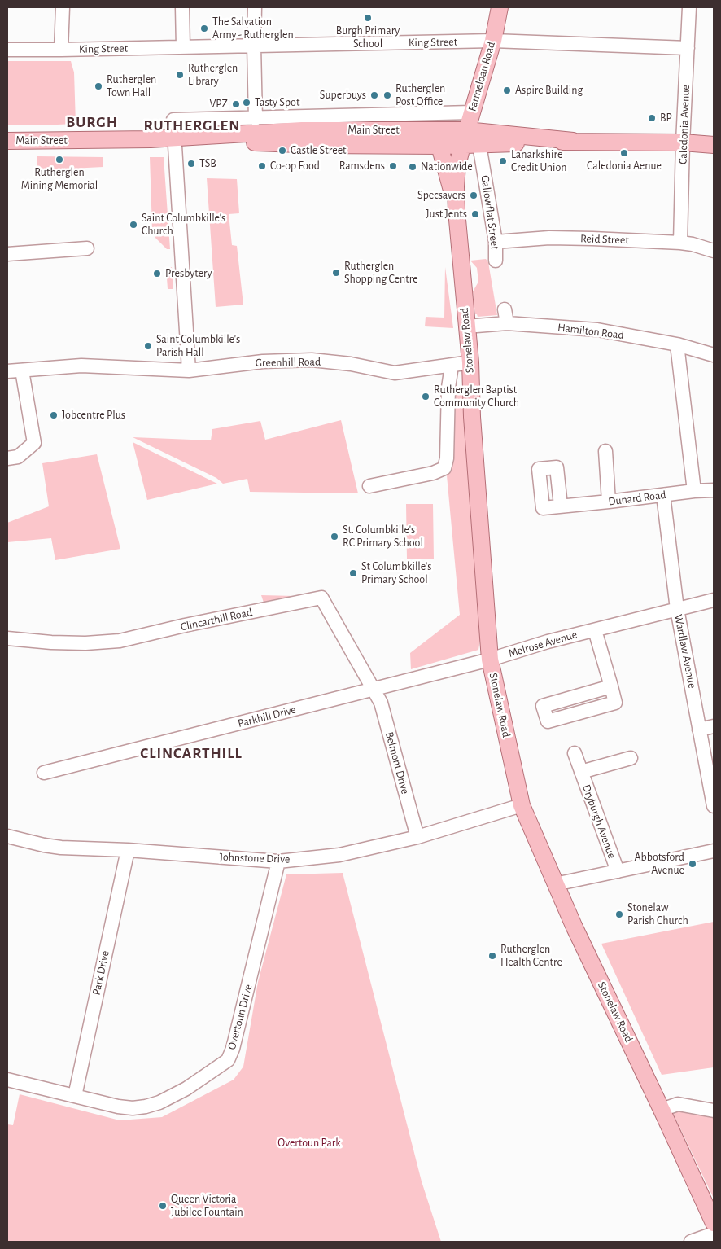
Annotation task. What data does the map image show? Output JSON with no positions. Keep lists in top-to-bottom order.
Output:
{
  "streets": {
    "main road": ["Farmeloan Road", "Main Street", "Stonelaw Road"],
    "street": [
      "King Street",
      "Caledonia Avenue",
      "Gallowflat Street",
      "Reid Street",
      "Hamilton Road",
      "Greenhill Road",
      "Dunard Road",
      "Clincarthill Road",
      "Melrose Avenue",
      "Wardlaw Avenue",
      "Parkhill Drive",
      "Belmont Drive",
      "Dryburgh Avenue",
      "Johnstone Drive",
      "Park Drive",
      "Overtoun Drive"
    ]
  },
  "crossings": [
    ["King Street", "Farmeloan Road"],
    ["King Street", "Caledonia Avenue"],
    ["Farmeloan Road", "Main Street"],
    ["Farmeloan Road", "Stonelaw Road"],
    ["Caledonia Avenue", "Main Street"],
    ["Caledonia Avenue", "Reid Street"],
    ["Main Street", "Gallowflat Street"],
    ["Main Street", "Stonelaw Road"],
    ["Gallowflat Street", "Reid Street"],
    ["Hamilton Road", "Stonelaw Road"],
    ["Stonelaw Road", "Greenhill Road"],
    ["Stonelaw Road", "Melrose Avenue"],
    ["Stonelaw Road", "Parkhill Drive"],
    ["Stonelaw Road", "Dryburgh Avenue"],
    ["Stonelaw Road", "Johnstone Drive"],
    ["Dunard Road", "Wardlaw Avenue"],
    ["Clincarthill Road", "Parkhill Drive"],
    ["Clincarthill Road", "Belmont Drive"],
    ["Melrose Avenue", "Wardlaw Avenue"],
    ["Melrose Avenue", "Parkhill Drive"],
    ["Parkhill Drive", "Belmont Drive"],
    ["Belmont Drive", "Johnstone Drive"],
    ["Johnstone Drive", "Park Drive"],
    ["Johnstone Drive", "Overtoun Drive"],
    ["Park Drive", "Overtoun Drive"]
  ],
  "districts": ["BURGH", "RUTHERGLEN", "CLINCARTHILL"],
  "parks": ["Overtoun Park"],
  "places": [
    "Burgh Primary School",
    "The Salvation Army - Rutherglen",
    "Rutherglen Library",
    "Rutherglen Town Hall",
    "Aspire Building",
    "Superbuys",
    "Rutherglen Post Office",
    "Tasty Spot",
    "VPZ",
    "BP",
    "Castle Street",
    "Caledonia Aenue",
    "Rutherglen Mining Memorial",
    "Lanarkshire Credit Union",
    "TSB",
    "Co-op Food",
    "Ramsdens",
    "Nationwide",
    "Specsavers",
    "Just Jents",
    "Saint Columbkille's Church",
    "Rutherglen Shopping Centre",
    "Presbytery",
    "Saint Columbkille's Parish Hall",
    "Rutherglen Baptist Community Church",
    "Jobcentre Plus",
    "St. Columbkille's RC Primary School",
    "St Columbkille's Primary School",
    "Abbotsford Avenue",
    "Stonelaw Parish Church",
    "Rutherglen Health Centre",
    "Queen Victoria Jubilee Fountain"
  ]
}
